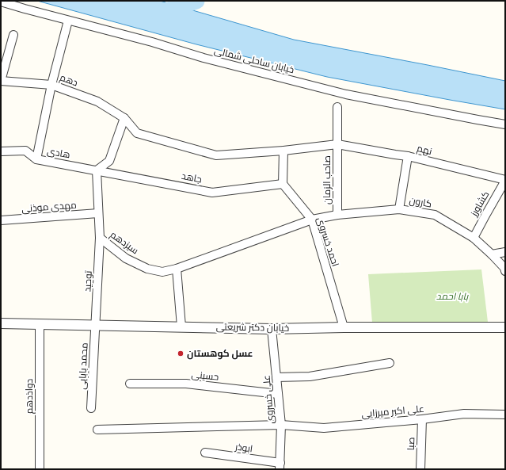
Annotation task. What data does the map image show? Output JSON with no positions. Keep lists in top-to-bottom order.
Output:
{
  "streets": {
    "street": [
      "خیابان ساحلی شمالی",
      "دهم",
      "نهم",
      "هادی",
      "جاهد",
      "صاحب الزمان",
      "کارون",
      "کشاورز",
      "مهدی موذنی",
      "احمد خسروی",
      "سیزدهم",
      "توحید",
      "خیابان دکتر شریعتی",
      "محمد بابایی",
      "حسینی",
      "دواذدهم",
      "علی خسروی",
      "علی اکبر میرزایی",
      "صبا",
      "ابوذر"
    ]
  },
  "crossings": [
    ["دهم", "نهم"],
    ["نهم", "صاحب الزمان"],
    ["نهم", "کشاورز"],
    ["هادی", "جاهد"],
    ["هادی", "سیزدهم"],
    ["جاهد", "احمد خسروی"],
    ["جاهد", "سیزدهم"],
    ["صاحب الزمان", "کارون"],
    ["کارون", "کشاورز"],
    ["کارون", "احمد خسروی"],
    ["کارون", "سیزدهم"],
    ["مهدی موذنی", "سیزدهم"],
    ["احمد خسروی", "سیزدهم"],
    ["احمد خسروی", "خیابان دکتر شریعتی"],
    ["سیزدهم", "توحید"],
    ["توحید", "خیابان دکتر شریعتی"],
    ["توحید", "محمد بابایی"],
    ["خیابان دکتر شریعتی", "محمد بابایی"],
    ["خیابان دکتر شریعتی", "دواذدهم"],
    ["خیابان دکتر شریعتی", "علی خسروی"],
    ["حسینی", "علی خسروی"],
    ["علی خسروی", "علی اکبر میرزایی"],
    ["علی خسروی", "ابوذر"],
    ["علی اکبر میرزایی", "صبا"]
  ],
  "parks": ["بابا احمد"],
  "places": ["عسل کوهستان"]
}
